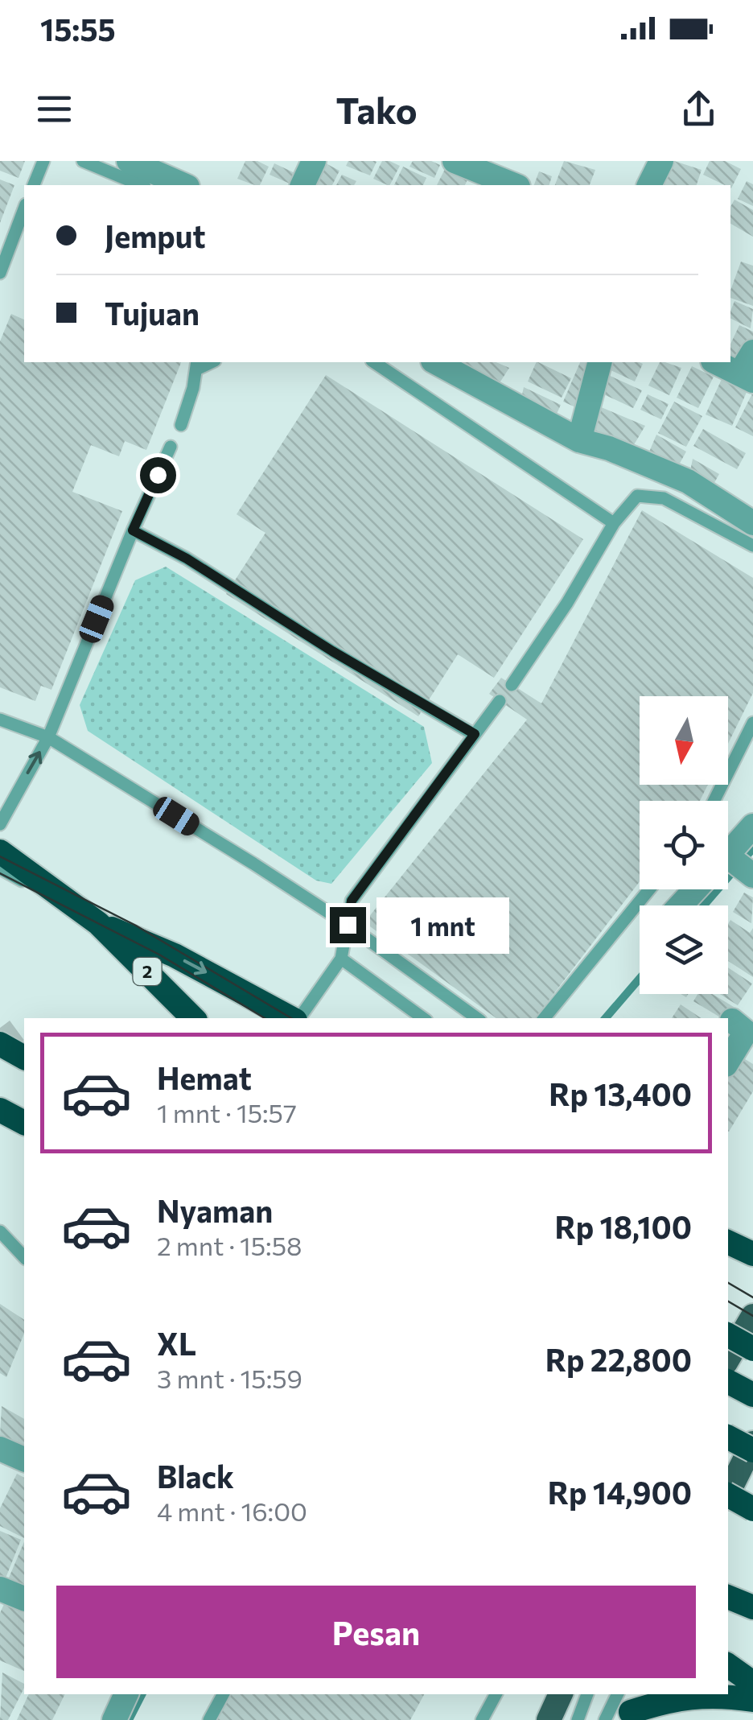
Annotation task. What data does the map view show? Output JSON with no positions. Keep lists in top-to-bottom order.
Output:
{
  "streets": {
    "highway": ["2"]
  },
  "north": "bottom",
  "page": {
    "status": "15:55",
    "header": "Tako",
    "banner": ["Jemput", "Tujuan"],
    "bubble": "1 mnt",
    "list": [
      {
        "name": "Hemat",
        "note": "1 mnt · 15:57",
        "value": "Rp 13,400"
      },
      {
        "name": "Nyaman",
        "note": "2 mnt · 15:58",
        "value": "Rp 18,100"
      },
      {
        "name": "XL",
        "note": "3 mnt · 15:59",
        "value": "Rp 22,800"
      },
      {
        "name": "Black",
        "note": "4 mnt · 16:00",
        "value": "Rp 14,900"
      }
    ],
    "buttons": "Pesan"
  }
}
